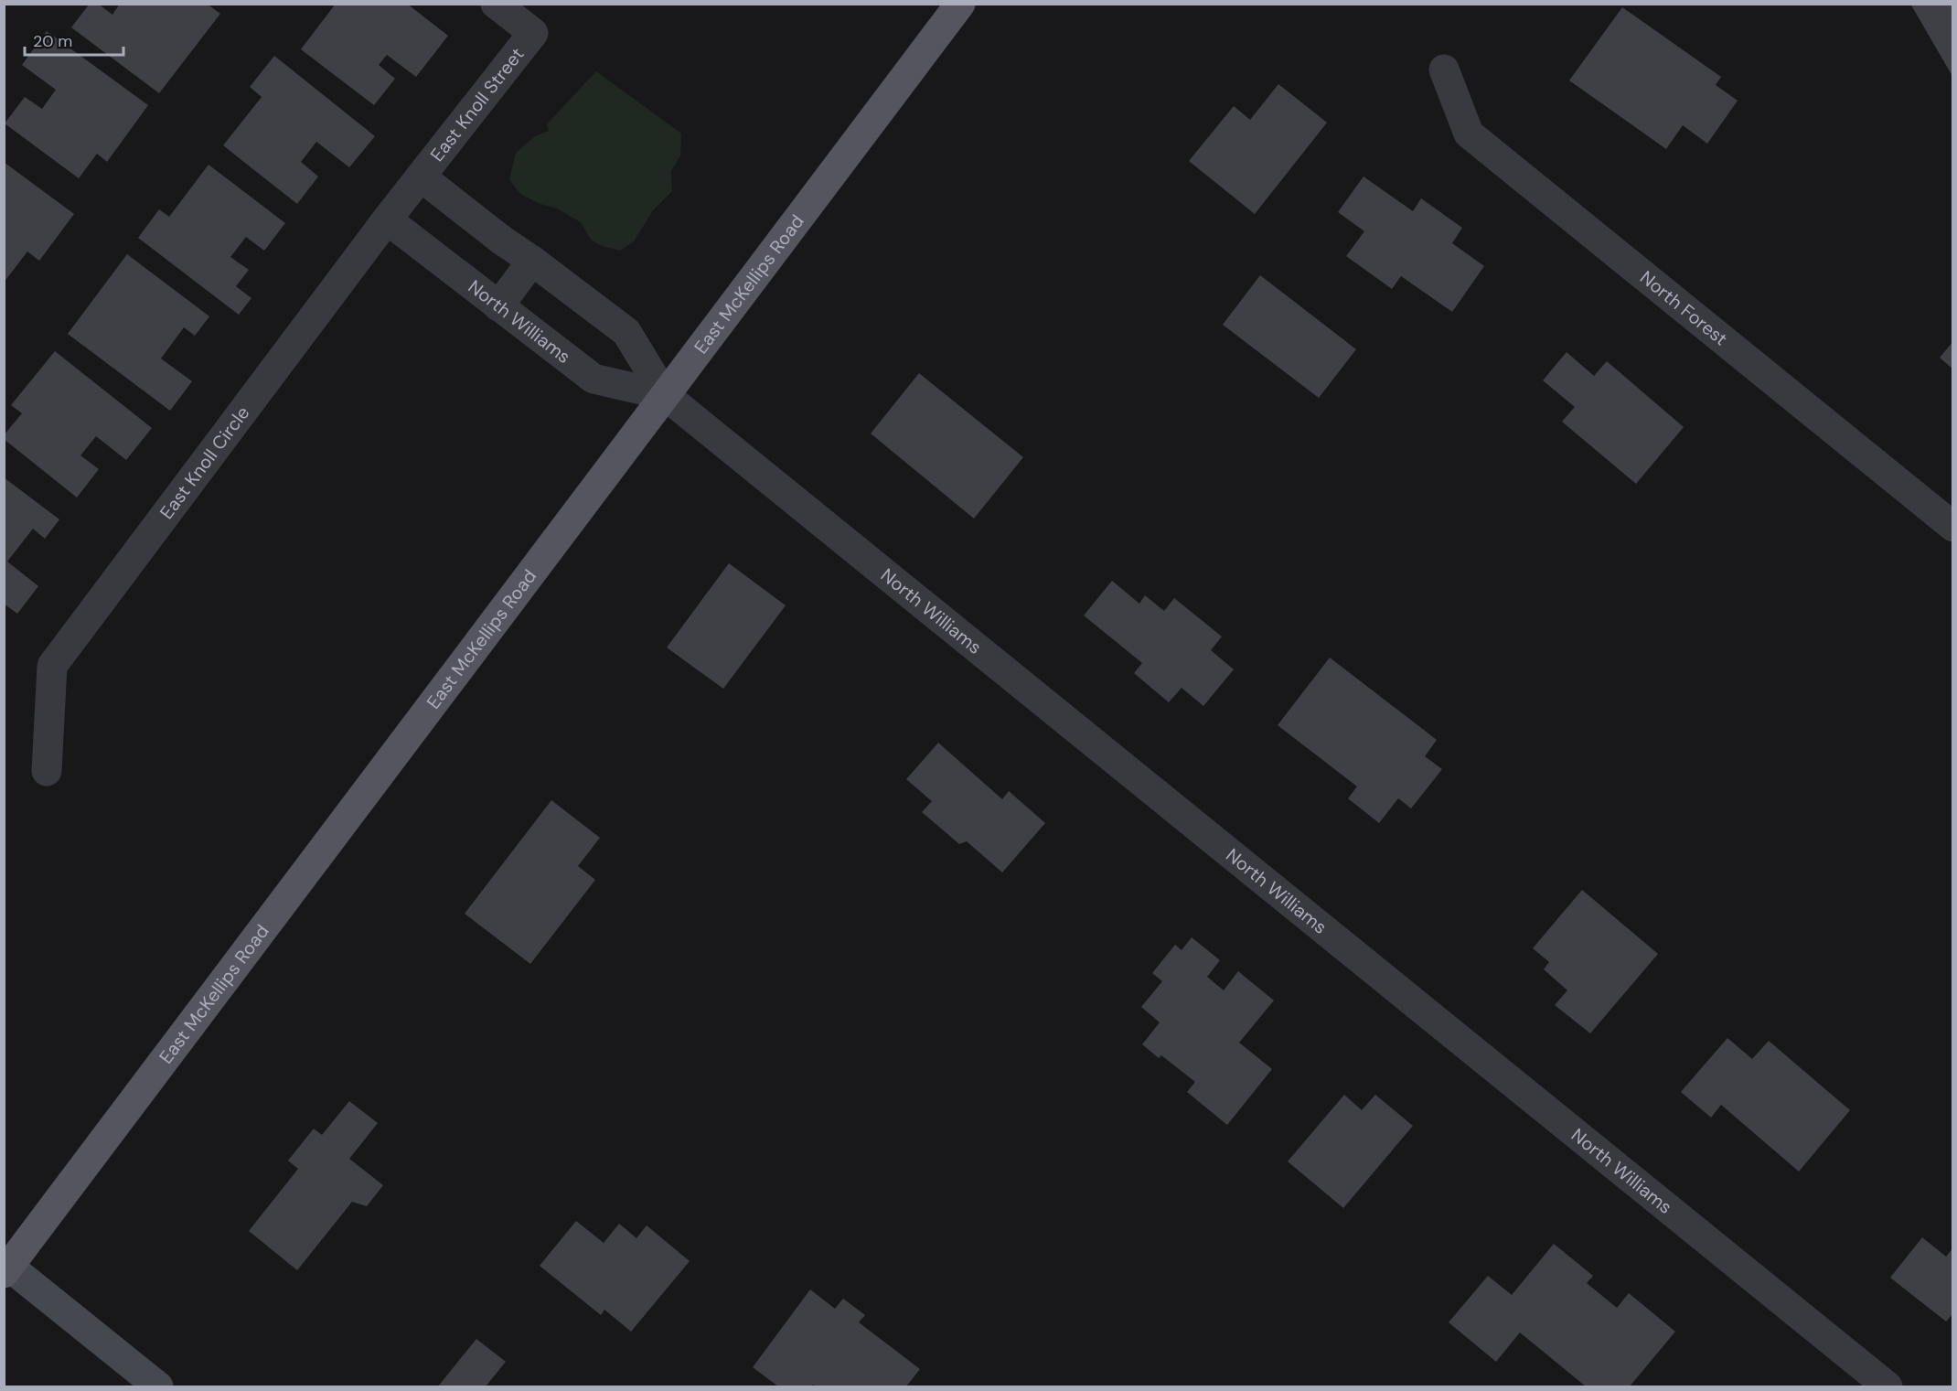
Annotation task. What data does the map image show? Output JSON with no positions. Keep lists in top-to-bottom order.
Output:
{
  "streets": {
    "main road": ["East McKellips Road"],
    "street": [
      "East Knoll Street",
      "North Forest",
      "North Williams",
      "East Knoll Circle"
    ]
  },
  "crossings": [
    ["East Knoll Street", "North Williams"],
    ["East Knoll Street", "East Knoll Circle"],
    ["East McKellips Road", "North Williams"],
    ["North Williams", "East Knoll Circle"]
  ],
  "scale_bar": "20 m"
}
